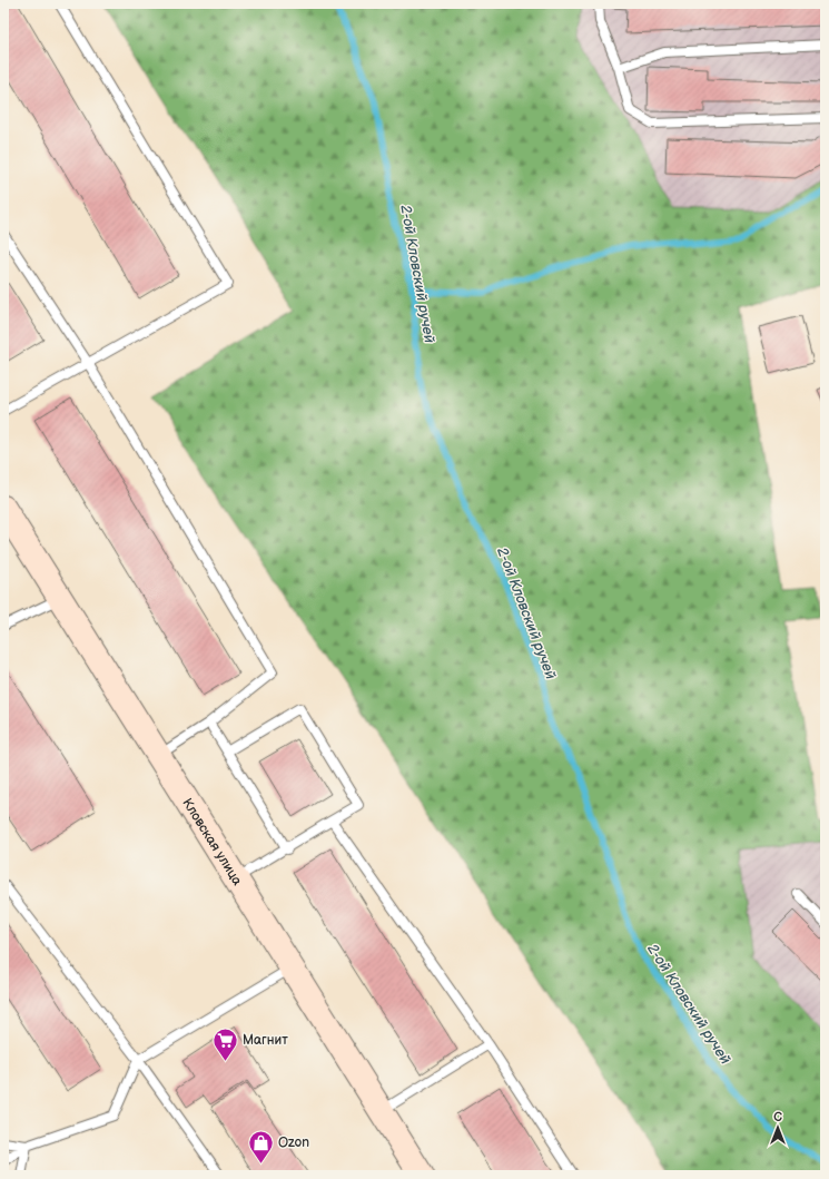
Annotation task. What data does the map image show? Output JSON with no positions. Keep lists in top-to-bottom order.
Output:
{
  "streets": {
    "street": ["Кловская улица"]
  },
  "water": ["2-ой Кловский ручей"],
  "places": {
    "supermarket": ["Магнит"],
    "shop": ["Ozon"]
  },
  "north": "top"
}
